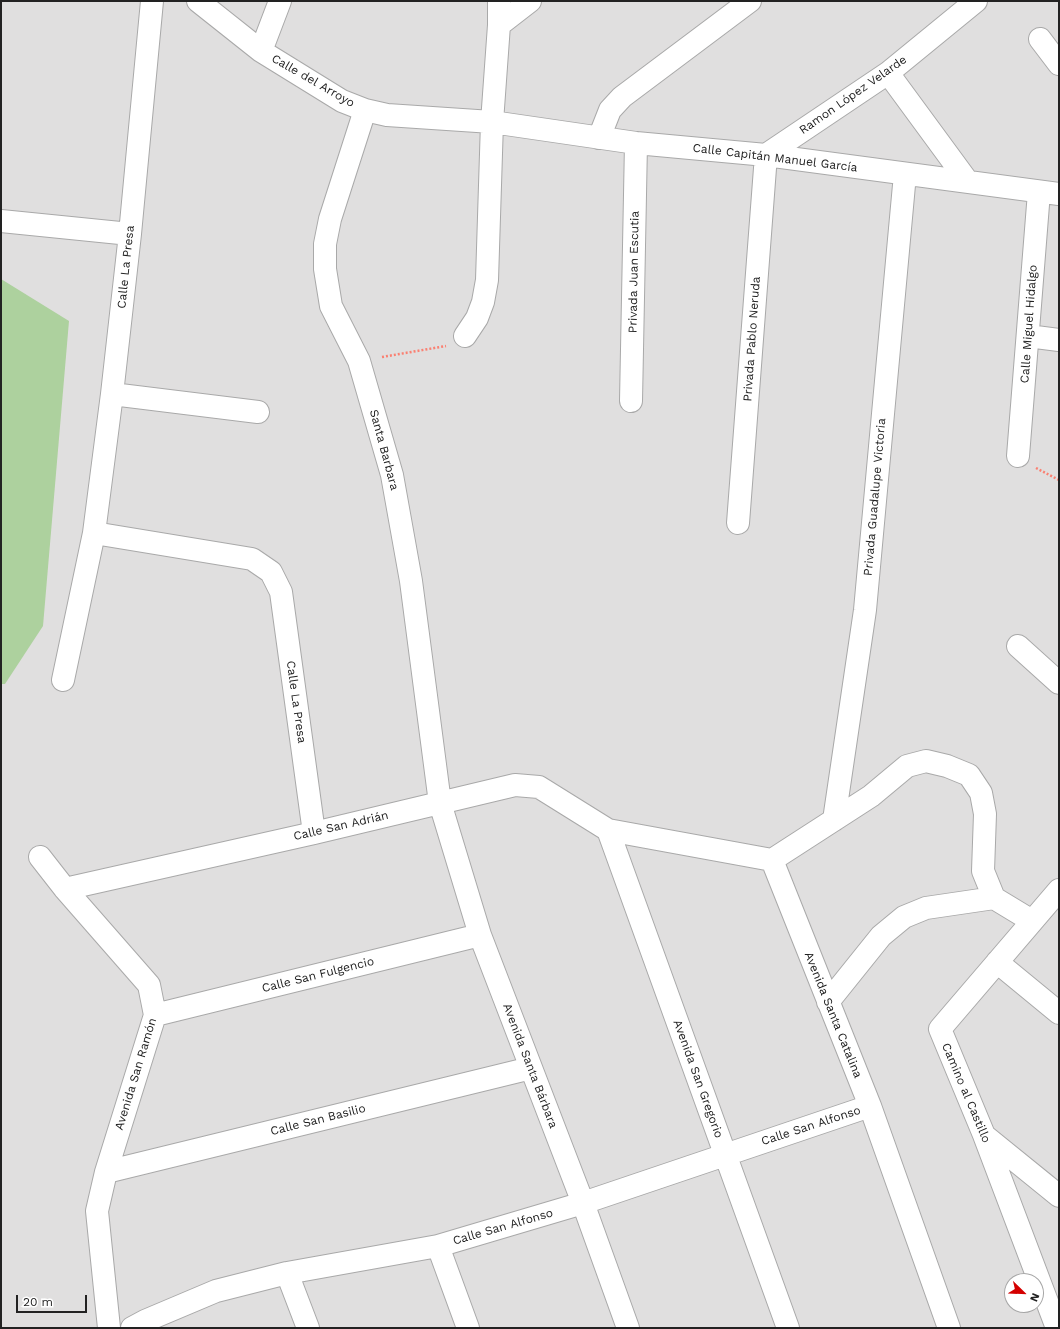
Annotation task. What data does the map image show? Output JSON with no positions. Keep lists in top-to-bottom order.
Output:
{
  "streets": {
    "street": [
      "Calle del Arroyo",
      "Ramon López Velarde",
      "Calle Capitán Manuel García",
      "Calle La Presa",
      "Privada Juan Escutia",
      "Calle Miguel Hidalgo",
      "Privada Pablo Neruda",
      "Santa Barbara",
      "Privada Guadalupe Victoria",
      "Calle San Adrián",
      "Calle San Fulgencio",
      "Avenida Santa Catalina",
      "Avenida Santa Bárbara",
      "Avenida San Ramón",
      "Avenida San Gregorio",
      "Camino al Castillo",
      "Calle San Basilio",
      "Calle San Alfonso"
    ]
  },
  "crossings": [
    ["Calle del Arroyo", "Calle Capitán Manuel García"],
    ["Calle del Arroyo", "Santa Barbara"],
    ["Ramon López Velarde", "Calle Capitán Manuel García"],
    ["Ramon López Velarde", "Privada Pablo Neruda"],
    ["Calle Capitán Manuel García", "Privada Juan Escutia"],
    ["Calle Capitán Manuel García", "Calle Miguel Hidalgo"],
    ["Calle Capitán Manuel García", "Privada Pablo Neruda"],
    ["Calle Capitán Manuel García", "Privada Guadalupe Victoria"],
    ["Calle La Presa", "Calle San Adrián"],
    ["Santa Barbara", "Calle San Adrián"],
    ["Santa Barbara", "Avenida Santa Bárbara"],
    ["Calle San Adrián", "Avenida Santa Bárbara"],
    ["Calle San Adrián", "Avenida San Ramón"],
    ["Calle San Adrián", "Avenida San Gregorio"],
    ["Calle San Fulgencio", "Avenida Santa Bárbara"],
    ["Calle San Fulgencio", "Avenida San Ramón"],
    ["Avenida Santa Catalina", "Calle San Alfonso"],
    ["Avenida Santa Bárbara", "Calle San Basilio"],
    ["Avenida Santa Bárbara", "Calle San Alfonso"],
    ["Avenida San Ramón", "Calle San Basilio"],
    ["Avenida San Gregorio", "Calle San Alfonso"]
  ],
  "scale_bar": "20 m",
  "north": "bottom right"
}
